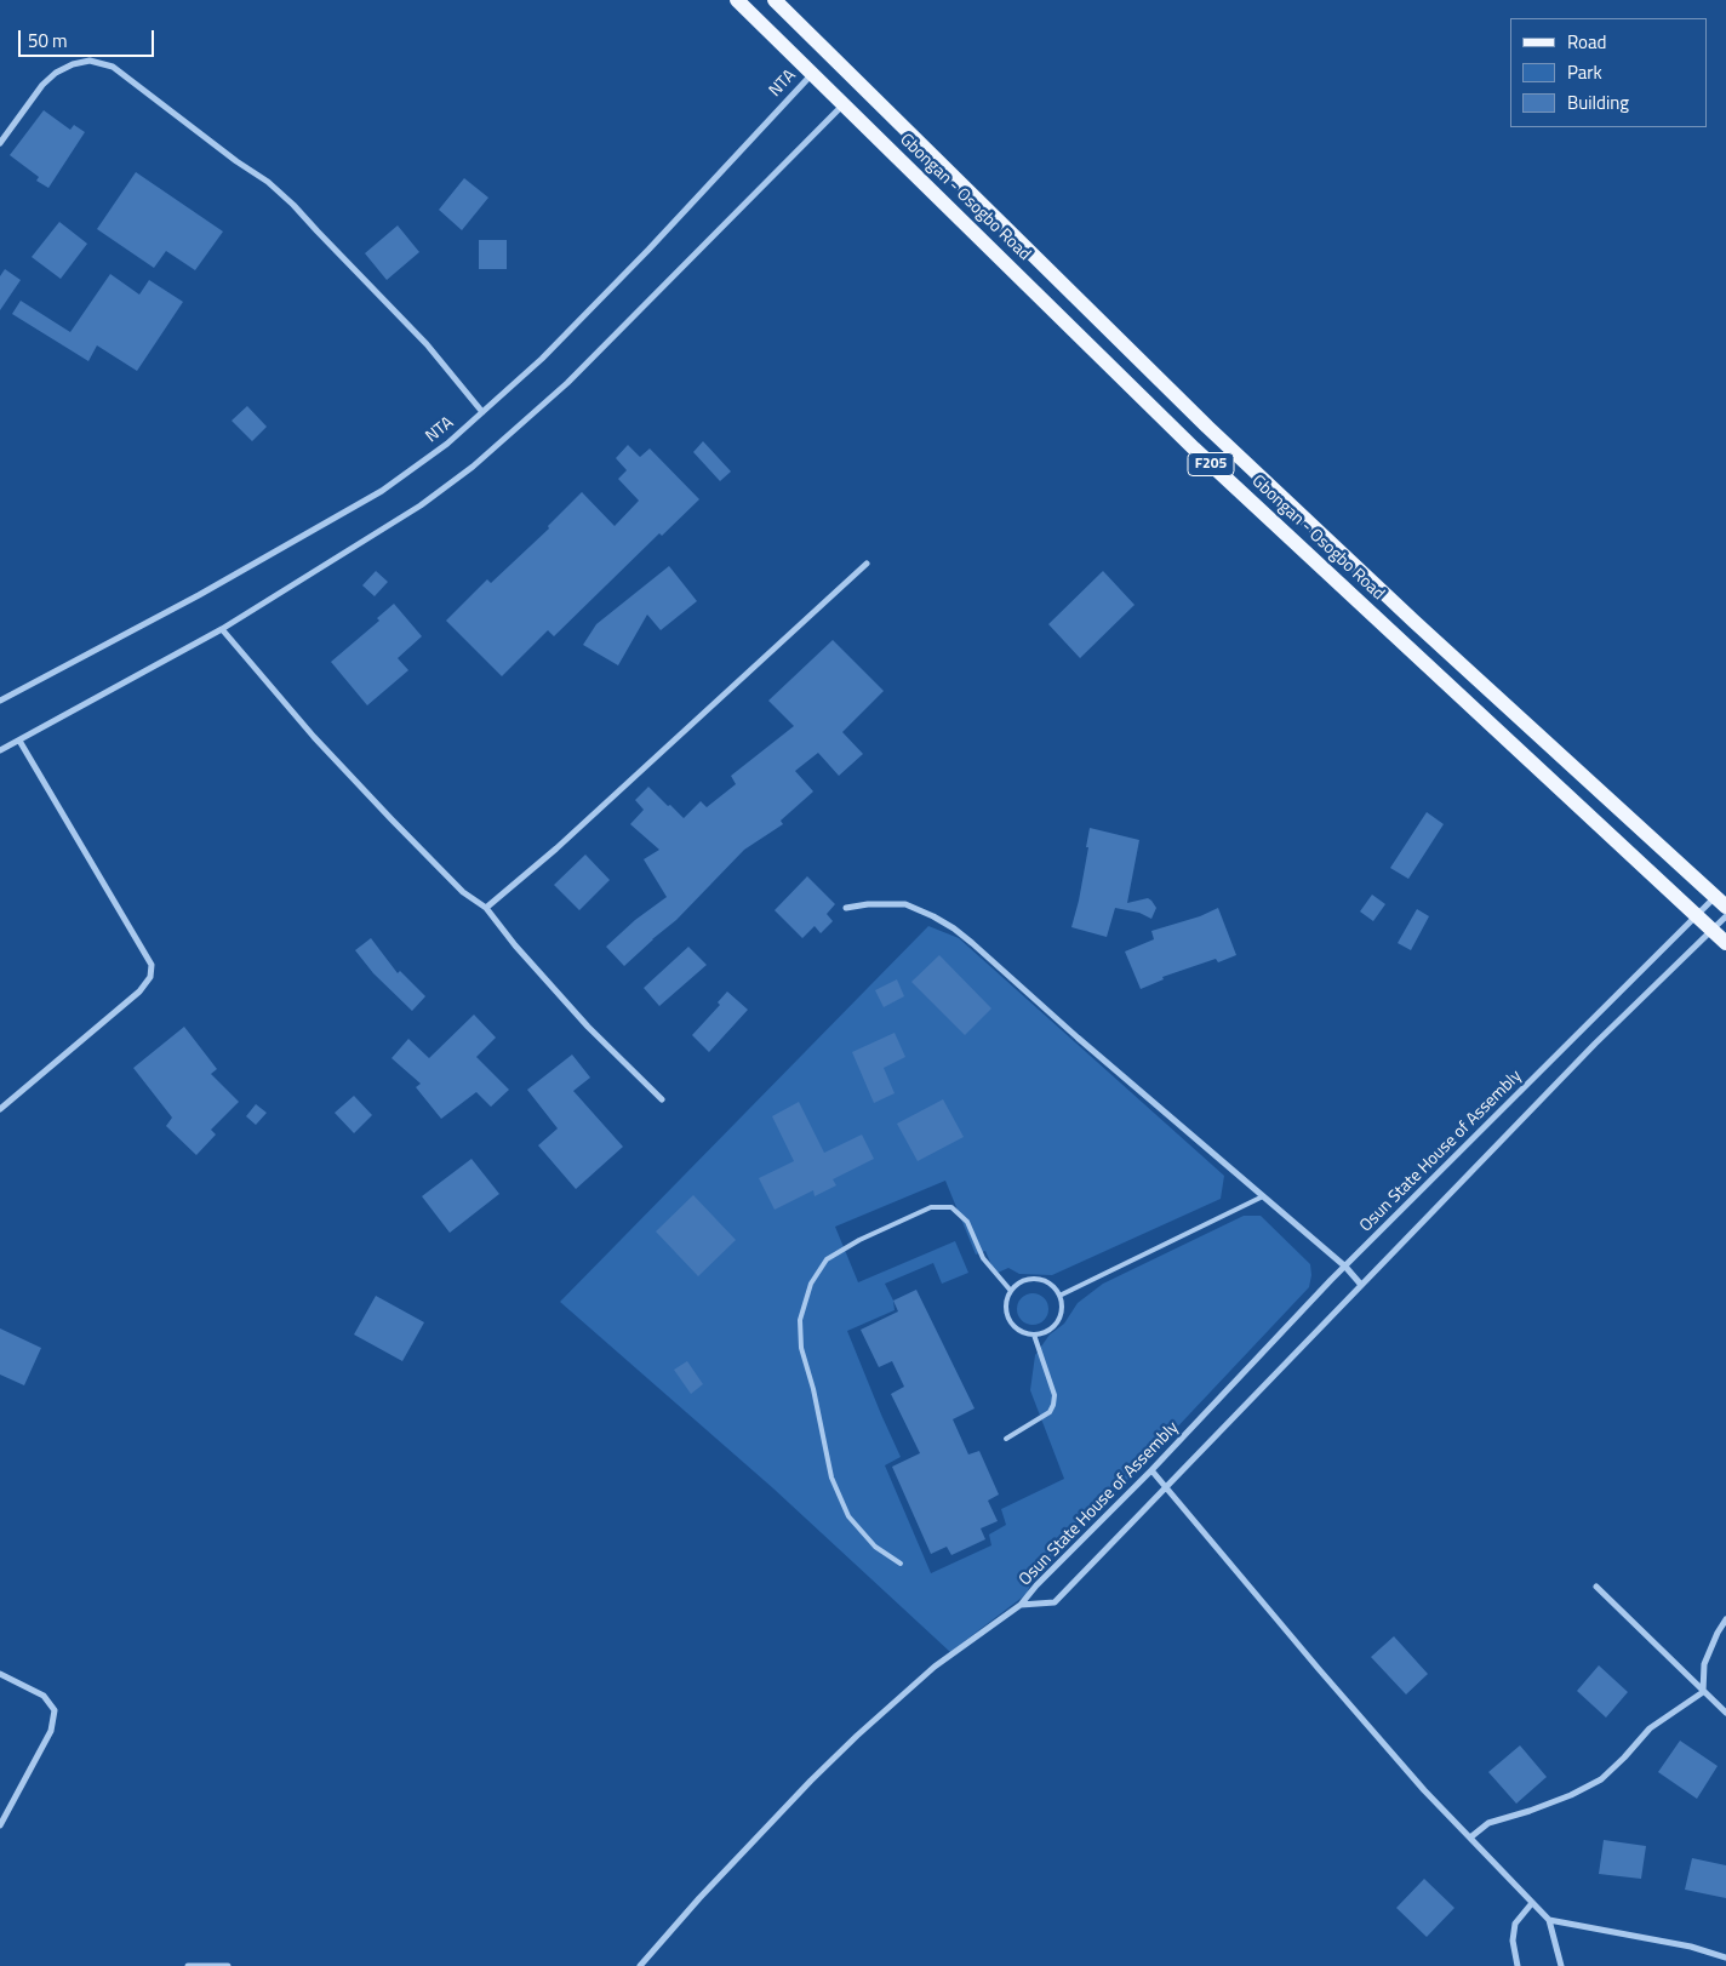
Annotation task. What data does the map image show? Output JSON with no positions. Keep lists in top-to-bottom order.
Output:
{
  "streets": {
    "main road": ["Gbongan - Osogbo Road", "F205"],
    "street": ["NTA", "Osun State House of Assembly"]
  },
  "crossings": [
    ["NTA", "Gbongan - Osogbo Road"],
    ["Gbongan - Osogbo Road", "Osun State House of Assembly"]
  ],
  "legend": ["Road", "Park", "Building"],
  "scale_bar": "50 m"
}
